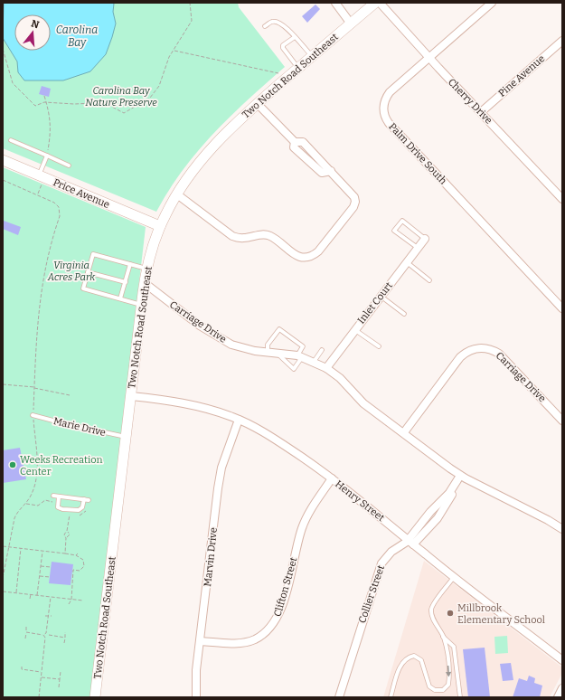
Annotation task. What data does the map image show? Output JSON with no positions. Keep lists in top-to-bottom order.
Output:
{
  "streets": {
    "street": [
      "Two Notch Road Southeast",
      "Pine Avenue",
      "Cherry Drive",
      "Palm Drive South",
      "Price Avenue",
      "Inlet Court",
      "Carriage Drive",
      "Henry Street",
      "Marvin Drive",
      "Clifton Street",
      "Collier Street"
    ],
    "lane": ["Marie Drive"]
  },
  "crossings": [
    ["Two Notch Road Southeast", "Price Avenue"],
    ["Two Notch Road Southeast", "Carriage Drive"],
    ["Two Notch Road Southeast", "Marie Drive"],
    ["Two Notch Road Southeast", "Henry Street"],
    ["Pine Avenue", "Cherry Drive"],
    ["Cherry Drive", "Palm Drive South"],
    ["Inlet Court", "Carriage Drive"],
    ["Carriage Drive", "Collier Street"],
    ["Henry Street", "Marvin Drive"],
    ["Henry Street", "Clifton Street"],
    ["Henry Street", "Collier Street"],
    ["Marvin Drive", "Clifton Street"]
  ],
  "water": ["Carolina Bay"],
  "parks": ["Carolina Bay Nature Preserve", "Virginia Acres Park"],
  "places": ["Weeks Recreation Center", "Millbrook Elementary School"],
  "north": "top"
}
